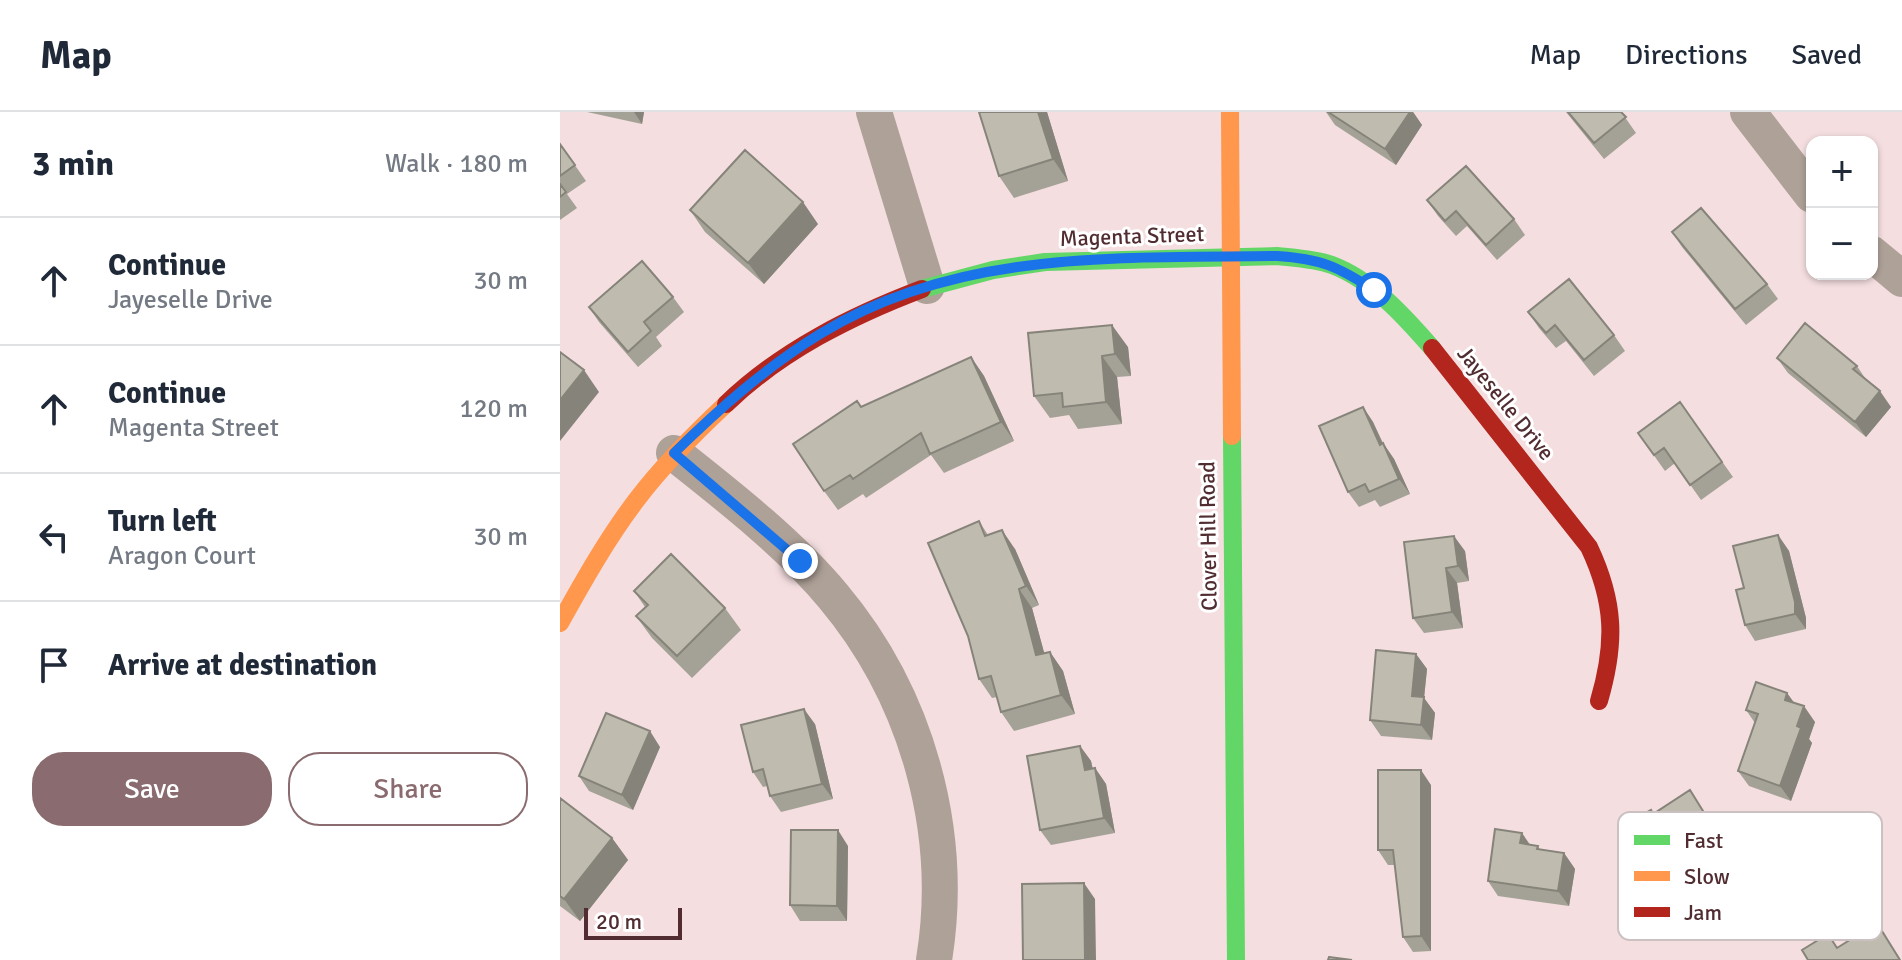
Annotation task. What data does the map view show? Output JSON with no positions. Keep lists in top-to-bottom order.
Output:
{
  "streets": {
    "street": ["Magenta Street", "Jayeselle Drive", "Clover Hill Road"]
  },
  "crossings": [
    ["Magenta Street", "Jayeselle Drive"],
    ["Magenta Street", "Clover Hill Road"],
    ["Jayeselle Drive", "Clover Hill Road"]
  ],
  "legend": ["Fast", "Slow", "Jam"],
  "scale_bar": "20 m",
  "page": {
    "header": "Map",
    "nav": ["Map", "Directions", "Saved"],
    "heading": ["3 min", "Walk · 180 m"],
    "map_buttons": ["+", "−"],
    "list": [
      ["Continue", "Jayeselle Drive", "30 m"],
      ["Continue", "Magenta Street", "120 m"],
      ["Turn left", "Aragon Court", "30 m"],
      "Arrive at destination"
    ],
    "buttons": ["Save", "Share"],
    "scale": "20 m"
  }
}
